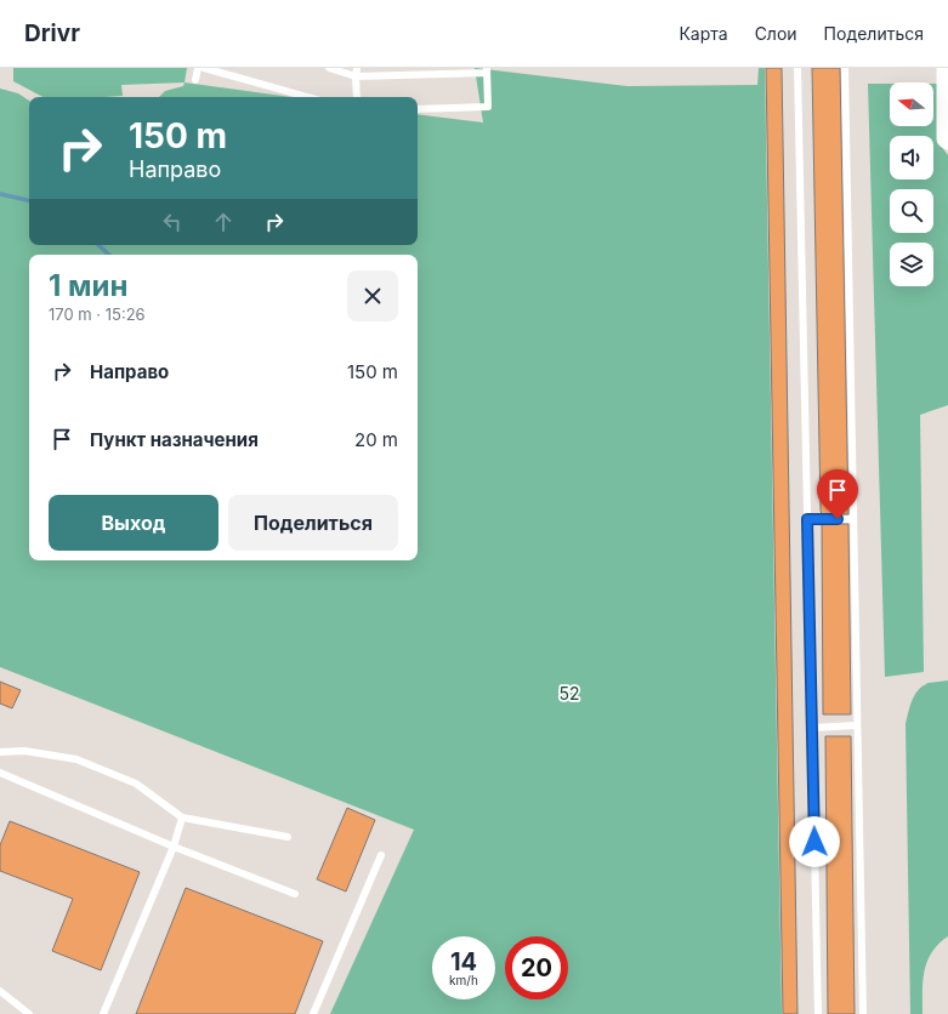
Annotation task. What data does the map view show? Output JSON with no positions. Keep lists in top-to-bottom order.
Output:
{
  "parks": ["52"],
  "north": "left",
  "page": {
    "header": "Drivr",
    "nav": ["Карта", "Слои", "Поделиться"],
    "turn": ["150 m", "Направо"],
    "heading": ["1 мин", "170 m · 15:26"],
    "list": [
      {
        "name": "Направо",
        "value": "150 m"
      },
      {
        "name": "Пункт назначения",
        "value": "20 m"
      }
    ],
    "buttons": ["Выход", "Поделиться"],
    "speed": "14 km/h",
    "limit": "20"
  }
}
